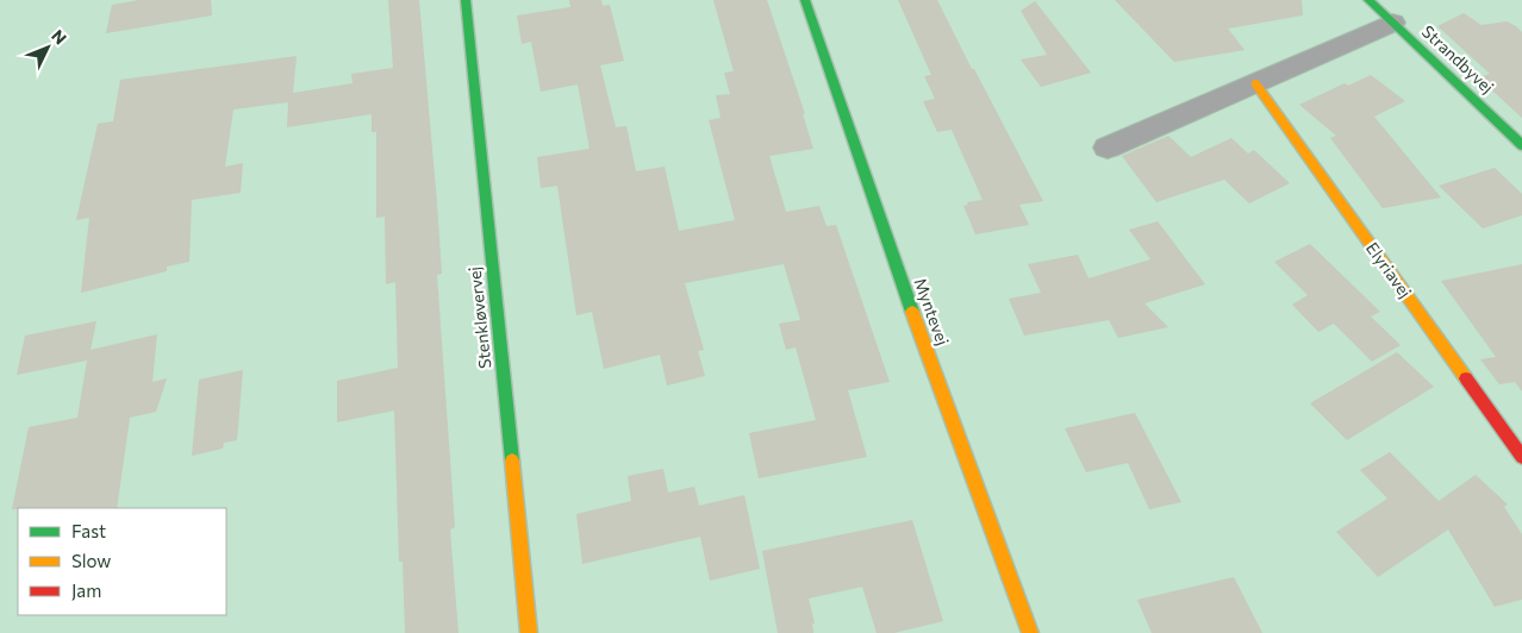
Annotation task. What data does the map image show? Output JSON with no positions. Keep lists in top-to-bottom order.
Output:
{
  "streets": {
    "street": [
      "Strandbyvej",
      "Elyriavej",
      "Myntevej",
      "Stenkløvervej"
    ]
  },
  "legend": ["Fast", "Slow", "Jam"],
  "north": "top right"
}
